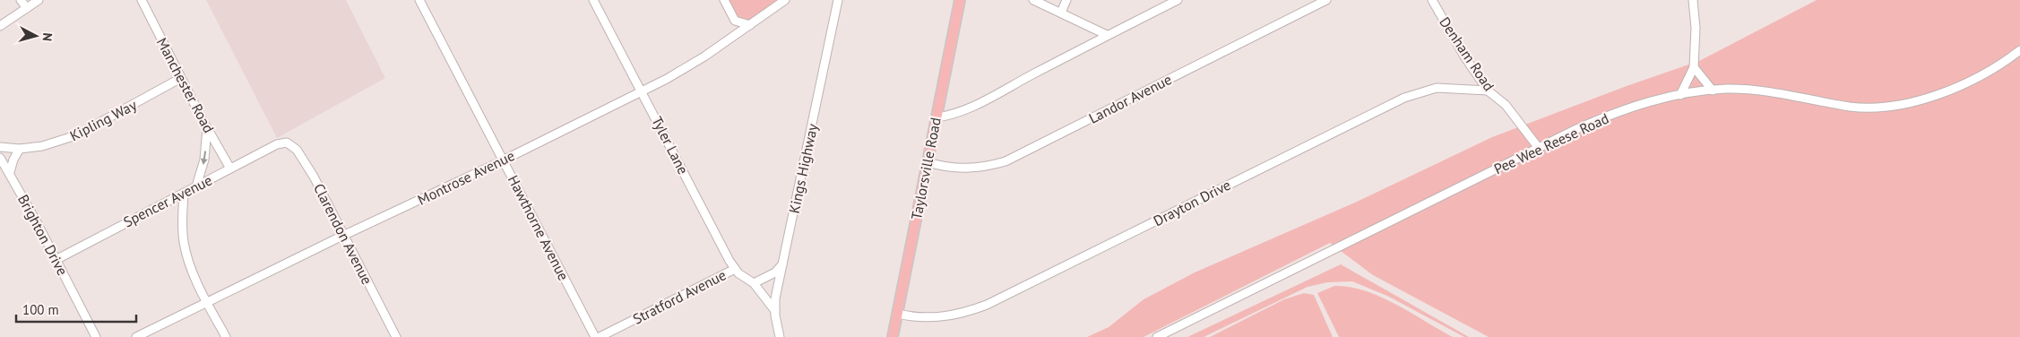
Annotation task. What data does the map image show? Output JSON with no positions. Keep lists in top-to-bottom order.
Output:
{
  "streets": {
    "main road": ["Taylorsville Road"],
    "street": [
      "Denham Road",
      "Manchester Road",
      "Landor Avenue",
      "Kipling Way",
      "Pee Wee Reese Road",
      "Tyler Lane",
      "Kings Highway",
      "Montrose Avenue",
      "Spencer Avenue",
      "Drayton Drive",
      "Hawthorne Avenue",
      "Clarendon Avenue",
      "Brighton Drive",
      "Stratford Avenue"
    ]
  },
  "crossings": [
    ["Denham Road", "Pee Wee Reese Road"],
    ["Denham Road", "Drayton Drive"],
    ["Manchester Road", "Kipling Way"],
    ["Manchester Road", "Spencer Avenue"],
    ["Landor Avenue", "Taylorsville Road"],
    ["Tyler Lane", "Kings Highway"],
    ["Tyler Lane", "Montrose Avenue"],
    ["Tyler Lane", "Stratford Avenue"],
    ["Taylorsville Road", "Drayton Drive"],
    ["Montrose Avenue", "Hawthorne Avenue"],
    ["Montrose Avenue", "Clarendon Avenue"],
    ["Spencer Avenue", "Clarendon Avenue"],
    ["Spencer Avenue", "Brighton Drive"]
  ],
  "scale_bar": "100 m",
  "north": "right"
}
